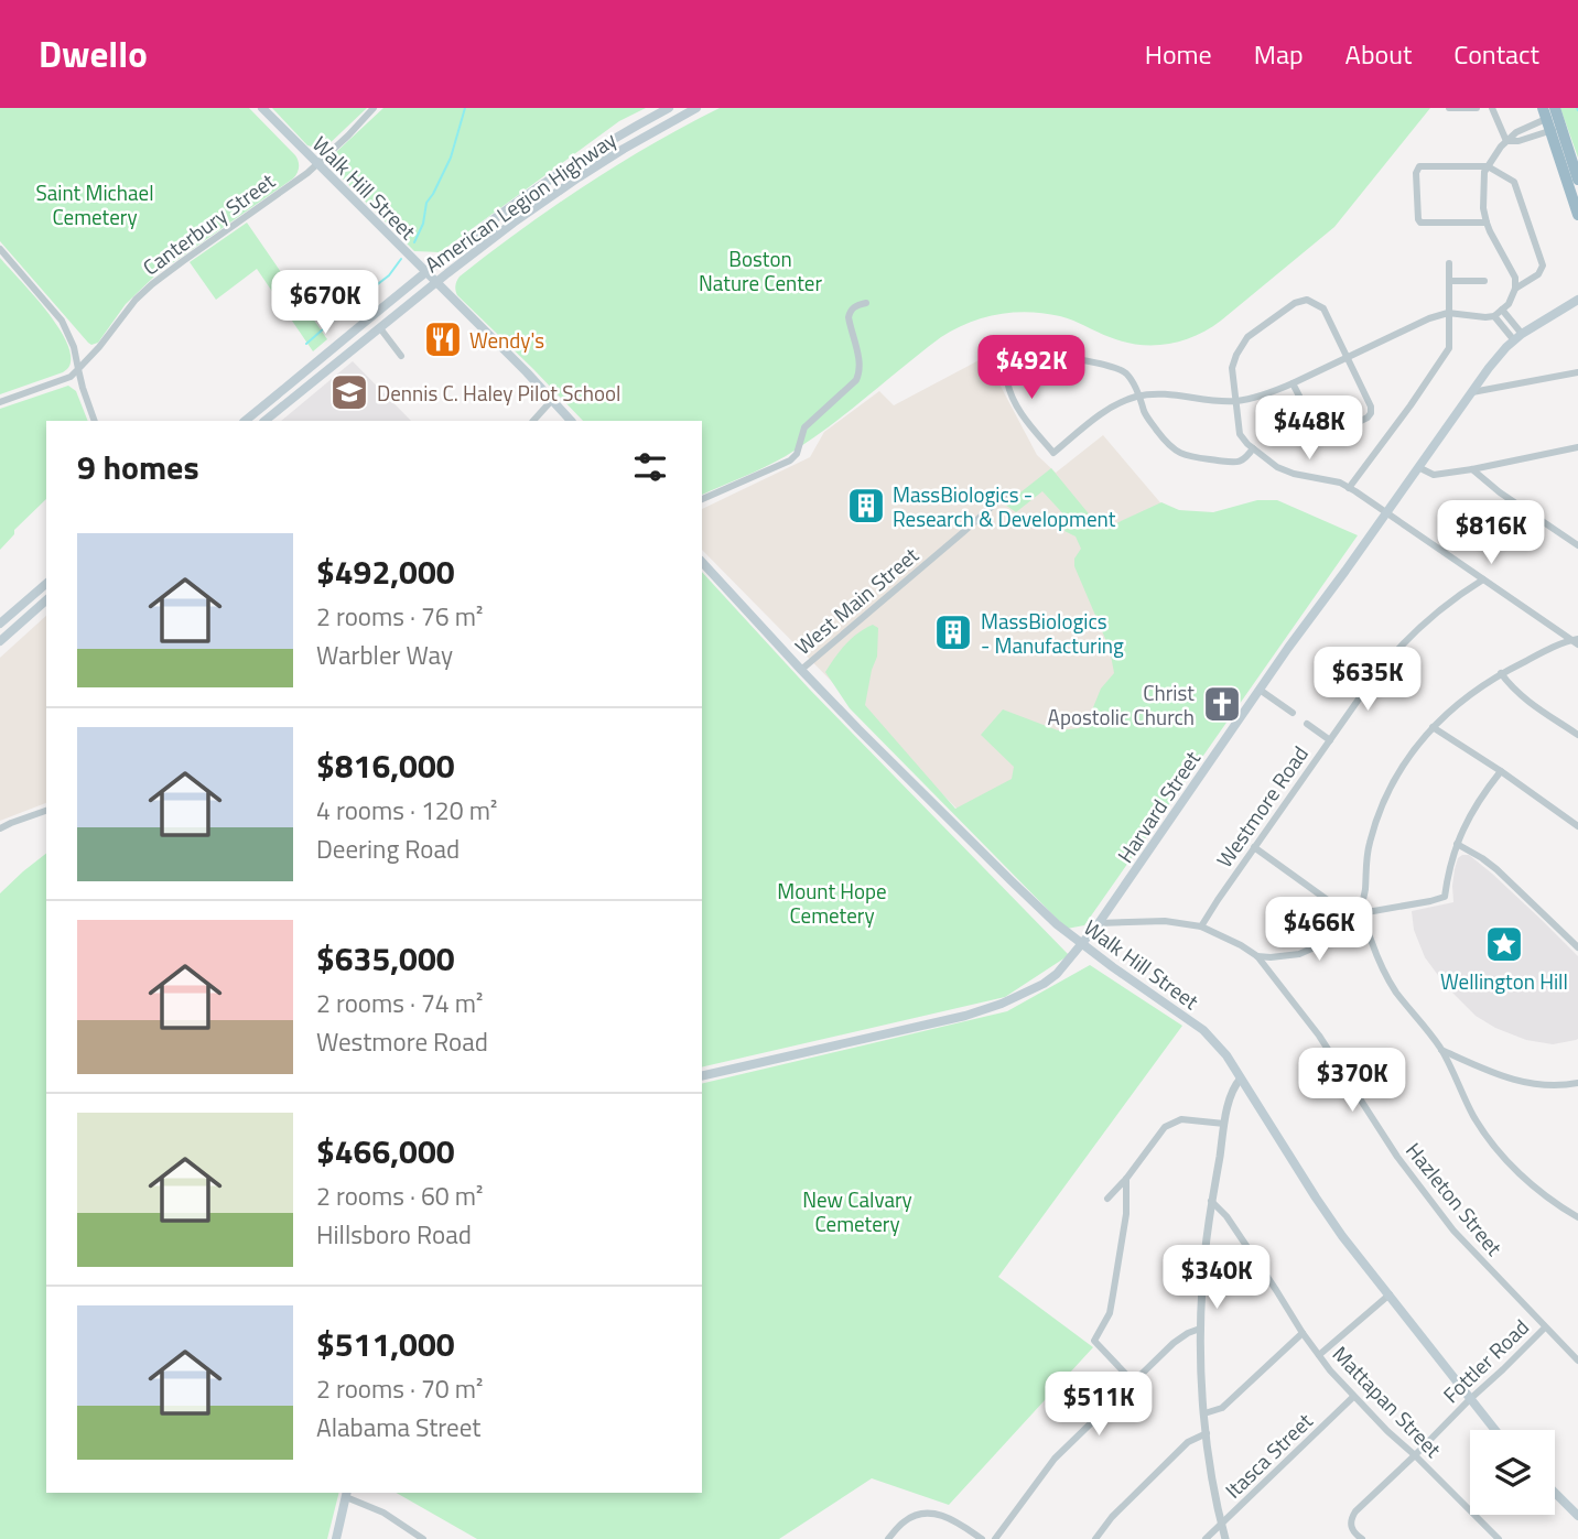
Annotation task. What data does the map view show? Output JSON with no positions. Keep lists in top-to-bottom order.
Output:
{
  "streets": {
    "main road": ["Walk Hill Street", "American Legion Highway", "Harvard Street"],
    "street": [
      "Canterbury Street",
      "West Main Street",
      "Westmore Road",
      "Hazleton Street",
      "Fottler Road",
      "Mattapan Street",
      "Itasca Street"
    ]
  },
  "crossings": [
    ["Walk Hill Street", "American Legion Highway"],
    ["Walk Hill Street", "Canterbury Street"],
    ["Walk Hill Street", "West Main Street"],
    ["Walk Hill Street", "Harvard Street"],
    ["Walk Hill Street", "Fottler Road"],
    ["Harvard Street", "Hazleton Street"],
    ["Westmore Road", "Hazleton Street"],
    ["Hazleton Street", "Fottler Road"],
    ["Fottler Road", "Mattapan Street"],
    ["Mattapan Street", "Itasca Street"]
  ],
  "parks": [
    "Saint Michael Cemetery",
    "Boston Nature Center",
    "Mount Hope Cemetery",
    "New Calvary Cemetery"
  ],
  "places": {
    "restaurant": ["Wendy's"],
    "school or university": ["Dennis C. Haley Pilot School"],
    "building": ["MassBiologics - Research & Development", "MassBiologics - Manufacturing"],
    "church": ["Christ Apostolic Church"],
    "place": ["Wellington Hill"]
  },
  "page": {
    "header": "Dwello",
    "nav": [
      "Home",
      "Map",
      "About",
      "Contact"
    ],
    "price": [
      "$670K",
      "$492K",
      "$448K",
      "$816K",
      "$635K",
      "$466K",
      "$370K",
      "$340K",
      "$511K"
    ],
    "heading": "9 homes",
    "list": [
      {
        "name": "$492,000",
        "note": "2 rooms · 76 m² · Warbler Way"
      },
      {
        "name": "$816,000",
        "note": "4 rooms · 120 m² · Deering Road"
      },
      {
        "name": "$635,000",
        "note": "2 rooms · 74 m² · Westmore Road"
      },
      {
        "name": "$466,000",
        "note": "2 rooms · 60 m² · Hillsboro Road"
      },
      {
        "name": "$511,000",
        "note": "2 rooms · 70 m² · Alabama Street"
      }
    ]
  }
}
